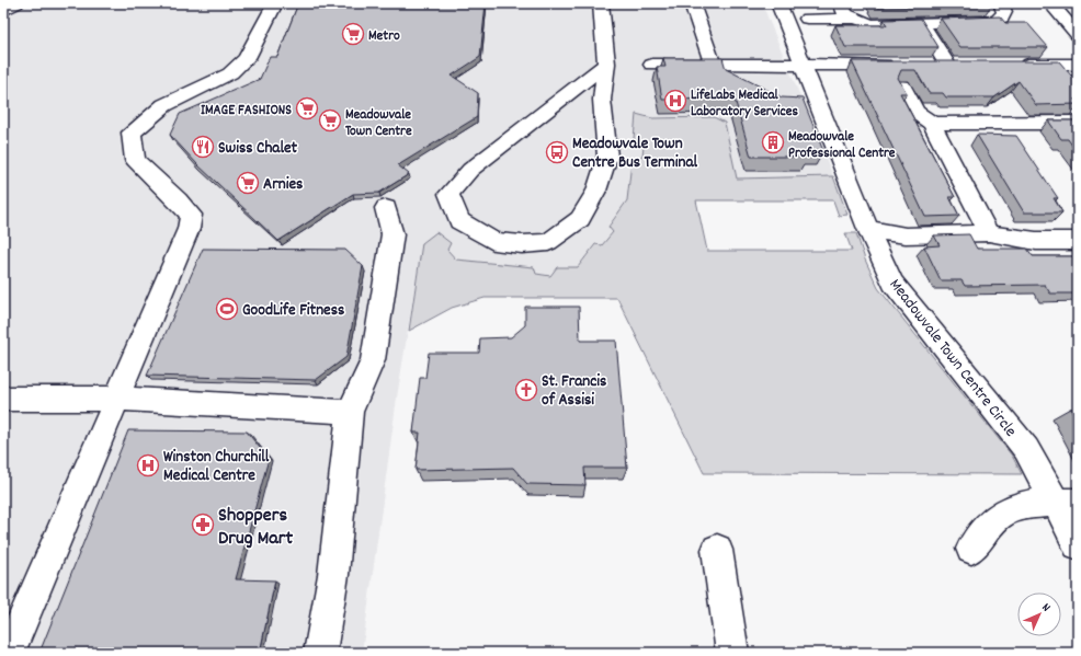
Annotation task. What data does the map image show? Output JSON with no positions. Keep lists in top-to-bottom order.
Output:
{
  "streets": {
    "street": ["Meadowvale Town Centre Circle"]
  },
  "places": {
    "supermarket": [
      "Metro",
      "IMAGE FASHIONS",
      "Meadowvale Town Centre",
      "Arnies"
    ],
    "hospital": ["LifeLabs Medical Laboratory Services", "Winston Churchill Medical Centre"],
    "building": ["Meadowvale Professional Centre"],
    "restaurant": ["Swiss Chalet"],
    "bus stop": ["Meadowvale Town Centre Bus Terminal"],
    "sports": ["GoodLife Fitness"],
    "church": ["St. Francis of Assisi"],
    "pharmacy": ["Shoppers Drug Mart"]
  },
  "north": "top right"
}
